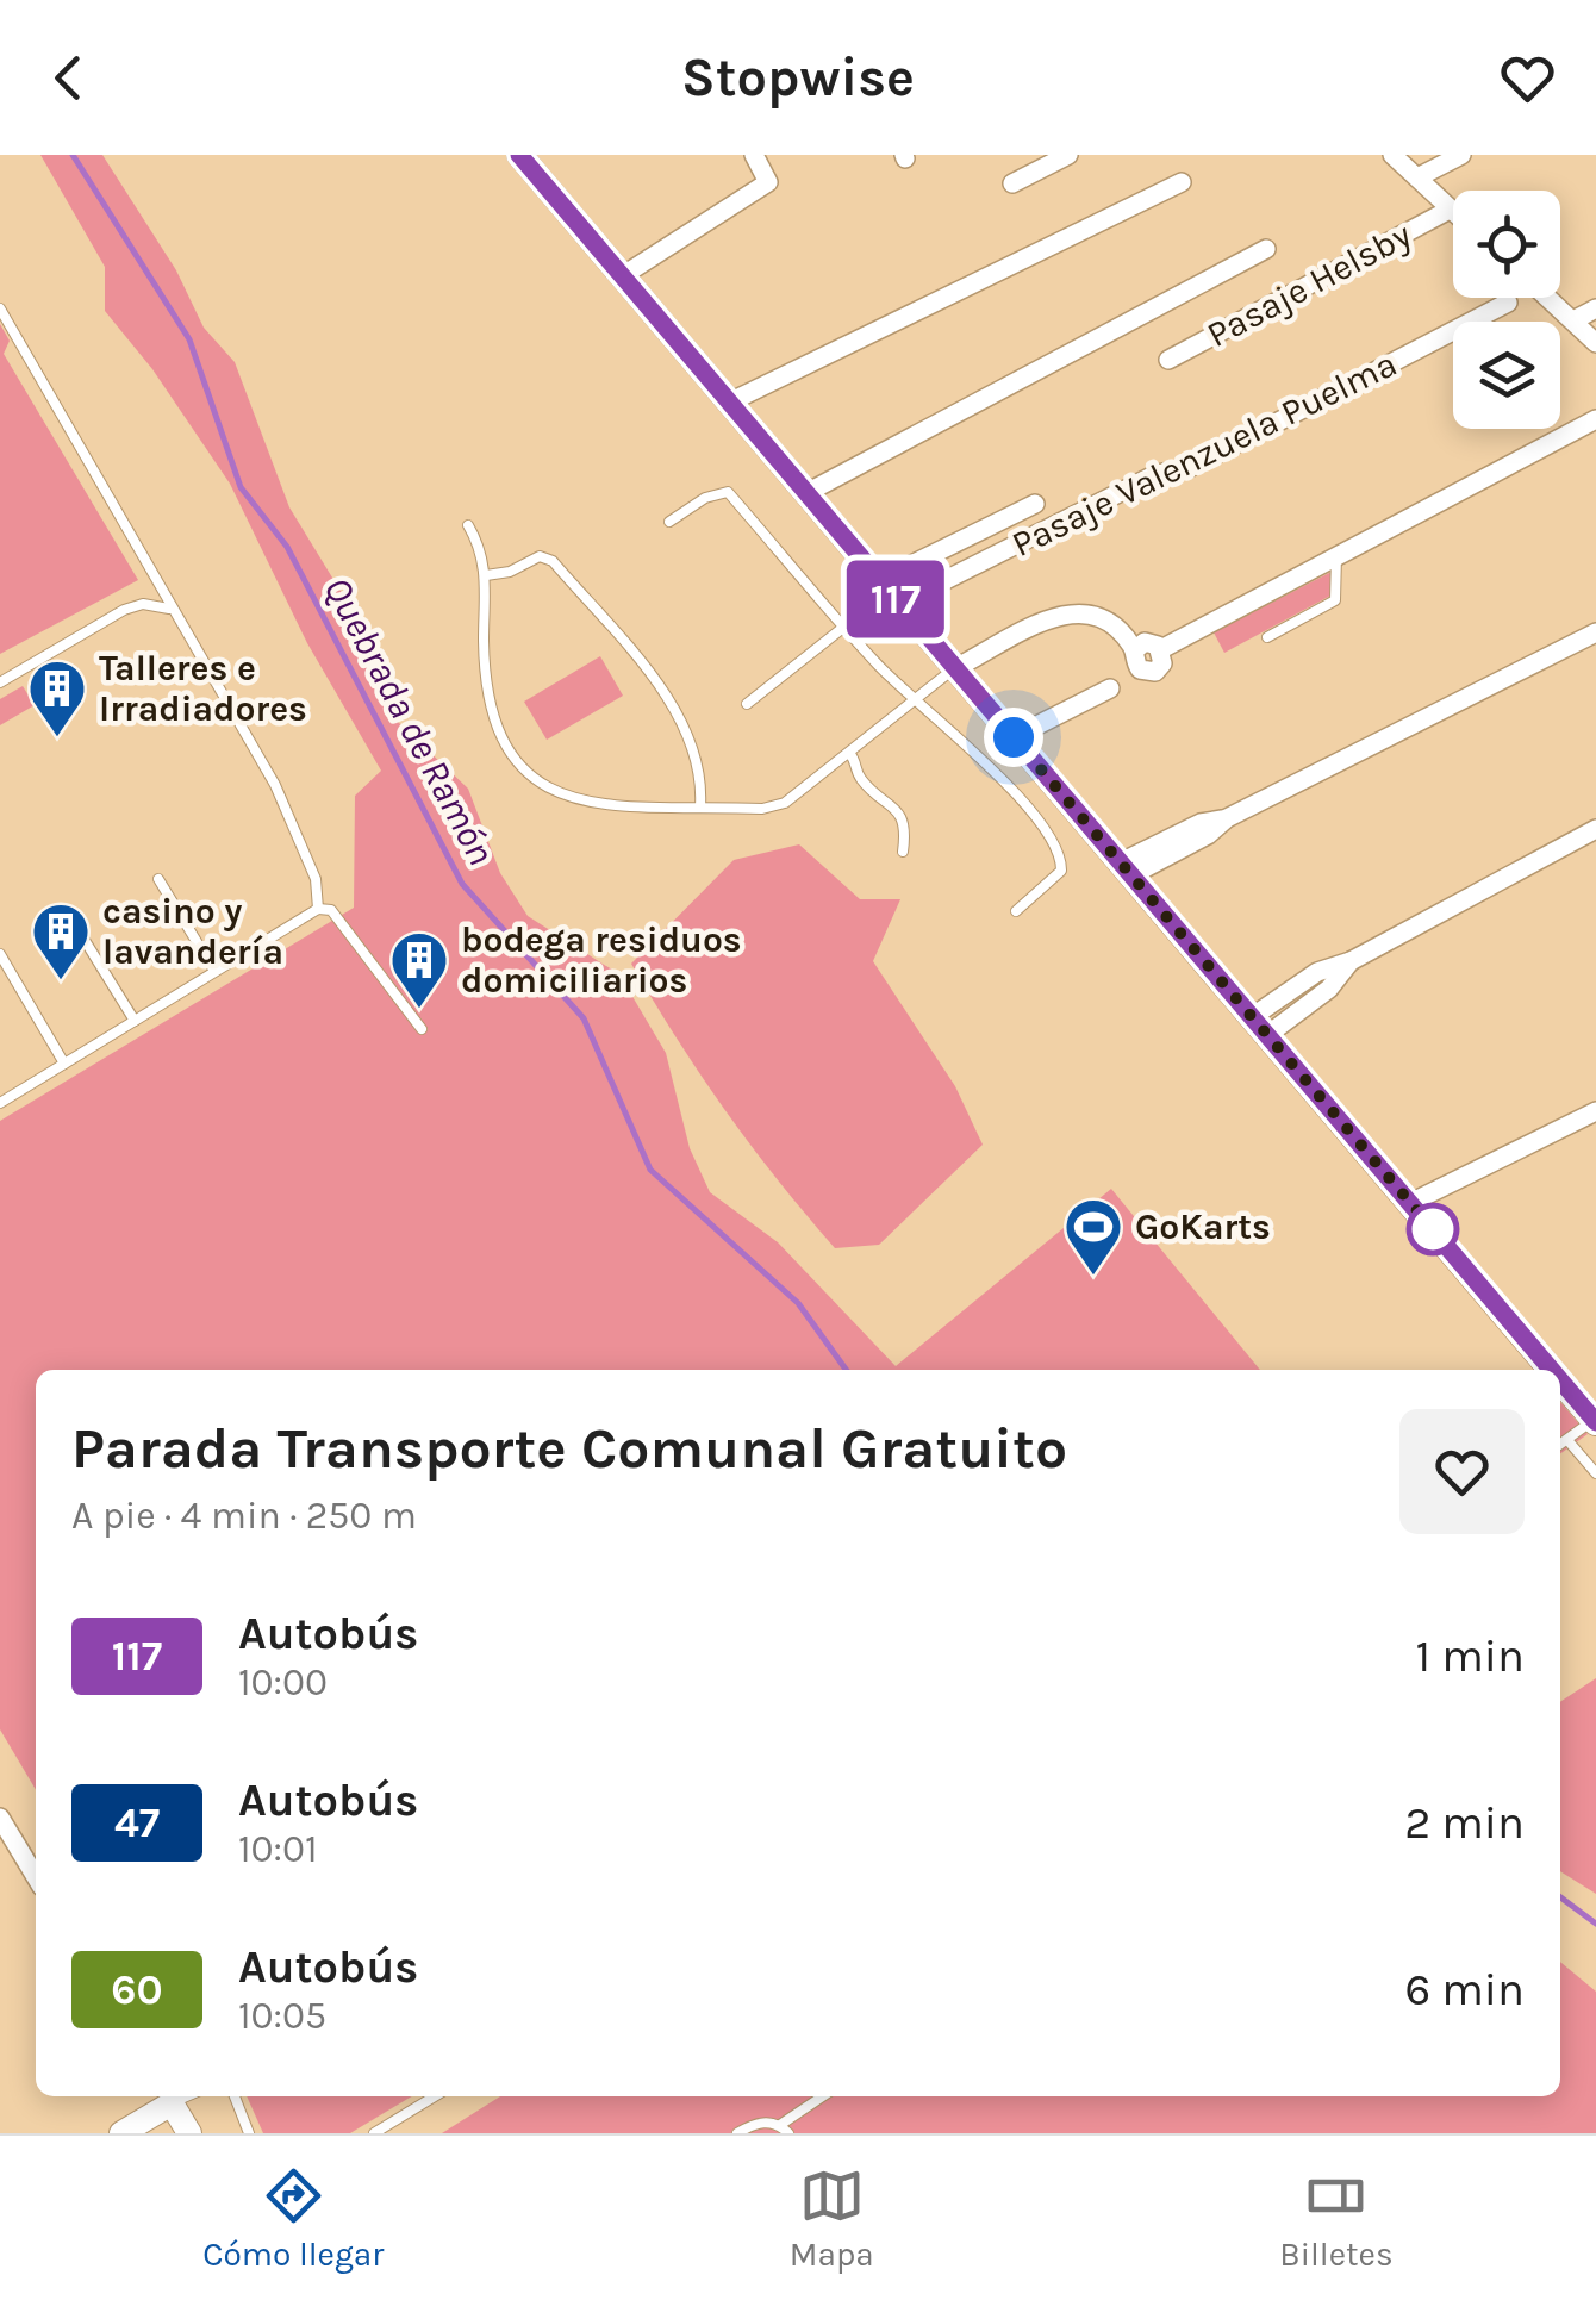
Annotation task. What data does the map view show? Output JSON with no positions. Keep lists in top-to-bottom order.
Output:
{
  "streets": {
    "street": ["Pasaje Helsby", "Pasaje Valenzuela Puelma"]
  },
  "water": ["Quebrada de Ramón"],
  "places": {
    "building": ["Talleres e Irradiadores", "casino y lavandería", "bodega residuos domiciliarios"],
    "sports": ["GoKarts"]
  },
  "lines": ["bus line 117"],
  "page": {
    "header": "Stopwise",
    "on_map": "117",
    "heading": ["Parada Transporte Comunal Gratuito", "A pie · 4 min · 250 m"],
    "list": [
      {
        "mark": "117",
        "name": "Autobús",
        "note": "10:00",
        "value": "1 min"
      },
      {
        "mark": "47",
        "name": "Autobús",
        "note": "10:01",
        "value": "2 min"
      },
      {
        "mark": "60",
        "name": "Autobús",
        "note": "10:05",
        "value": "6 min"
      }
    ],
    "tabs": ["Cómo llegar", "Mapa", "Billetes"]
  }
}
